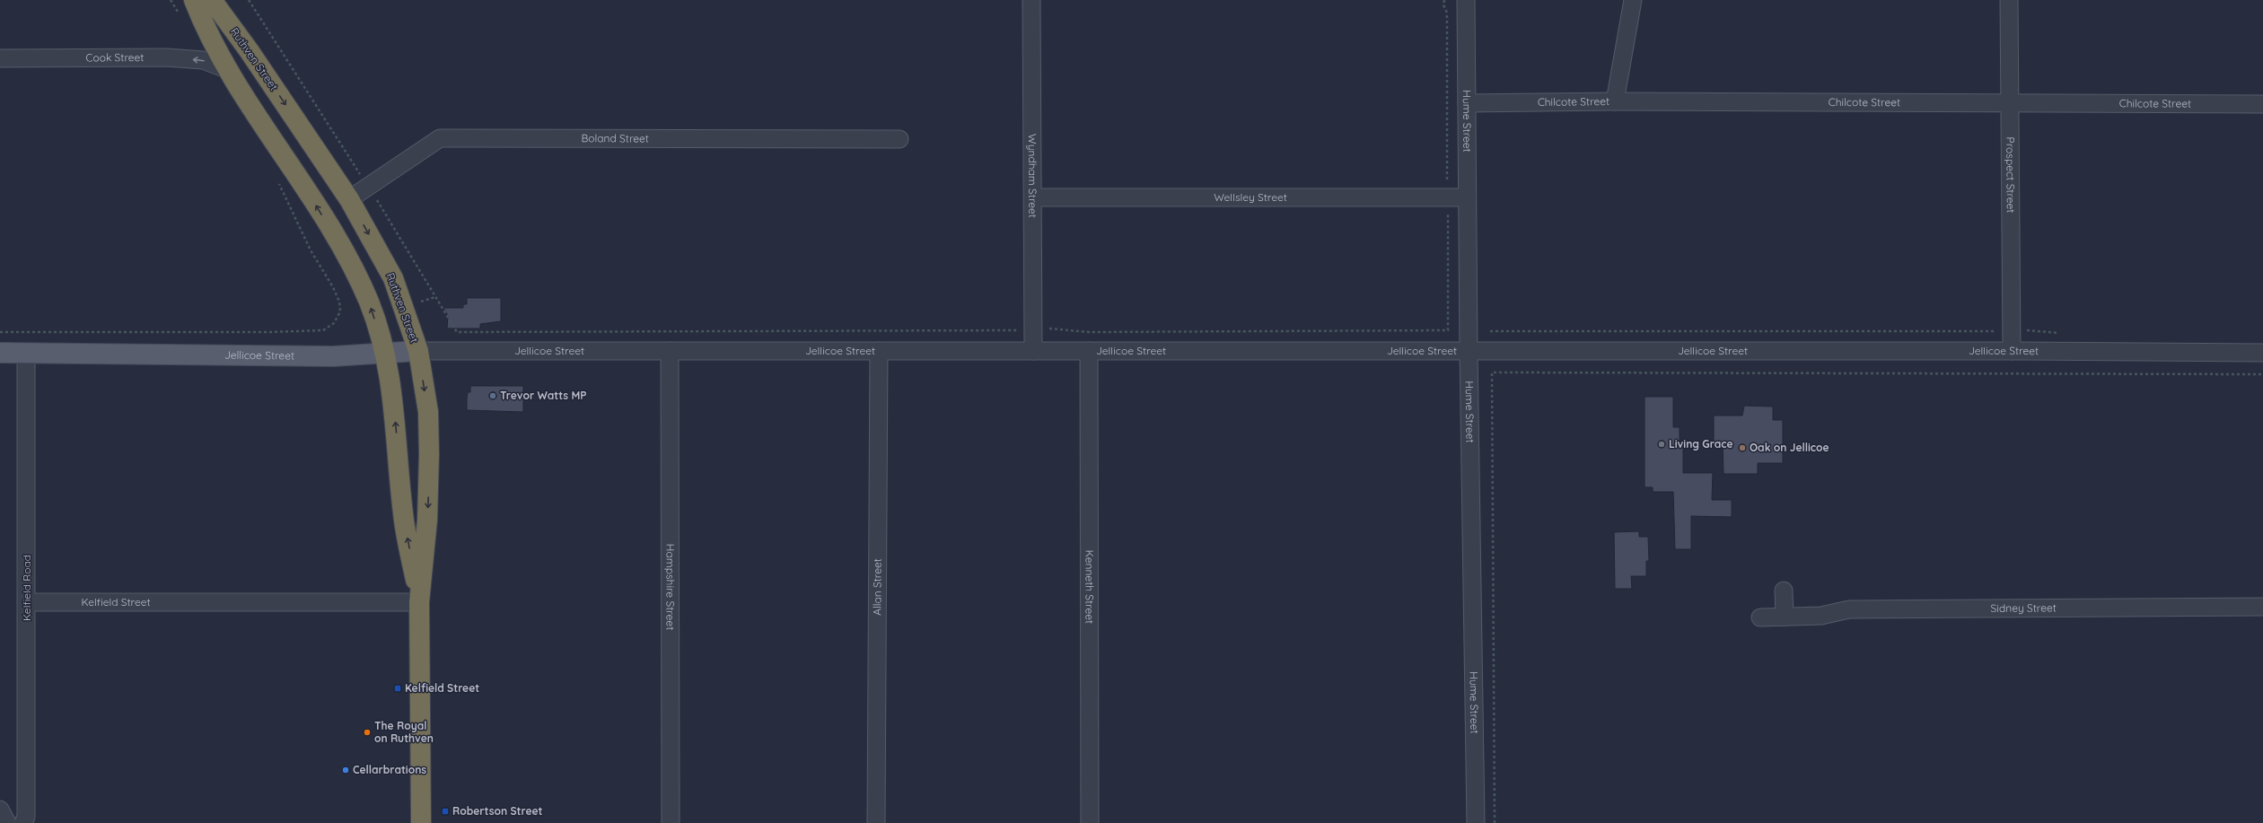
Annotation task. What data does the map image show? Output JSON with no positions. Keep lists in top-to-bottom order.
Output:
{
  "streets": {
    "highway": ["Ruthven Street"],
    "main road": ["Jellicoe Street"],
    "street": [
      "Cook Street",
      "Chilcote Street",
      "Hume Street",
      "Boland Street",
      "Wyndham Street",
      "Prospect Street",
      "Wellsley Street",
      "Hampshire Street",
      "Allan Street",
      "Kenneth Street",
      "Kelfield Road",
      "Kelfield Street",
      "Sidney Street"
    ]
  },
  "crossings": [
    ["Cook Street", "Ruthven Street"],
    ["Ruthven Street", "Boland Street"],
    ["Ruthven Street", "Jellicoe Street"],
    ["Ruthven Street", "Kelfield Street"],
    ["Chilcote Street", "Hume Street"],
    ["Chilcote Street", "Prospect Street"],
    ["Hume Street", "Wellsley Street"],
    ["Hume Street", "Jellicoe Street"],
    ["Wyndham Street", "Wellsley Street"],
    ["Wyndham Street", "Jellicoe Street"],
    ["Prospect Street", "Jellicoe Street"],
    ["Jellicoe Street", "Hampshire Street"],
    ["Jellicoe Street", "Allan Street"],
    ["Jellicoe Street", "Kenneth Street"],
    ["Jellicoe Street", "Kelfield Road"],
    ["Kelfield Road", "Kelfield Street"]
  ],
  "one_way": ["Cook Street"],
  "places": {
    "other": [
      "Trevor Watts MP",
      "Living Grace",
      "Oak on Jellicoe",
      "The Royal on Ruthven",
      "Cellarbrations"
    ],
    "transit": ["Kelfield Street", "Robertson Street"]
  }
}
